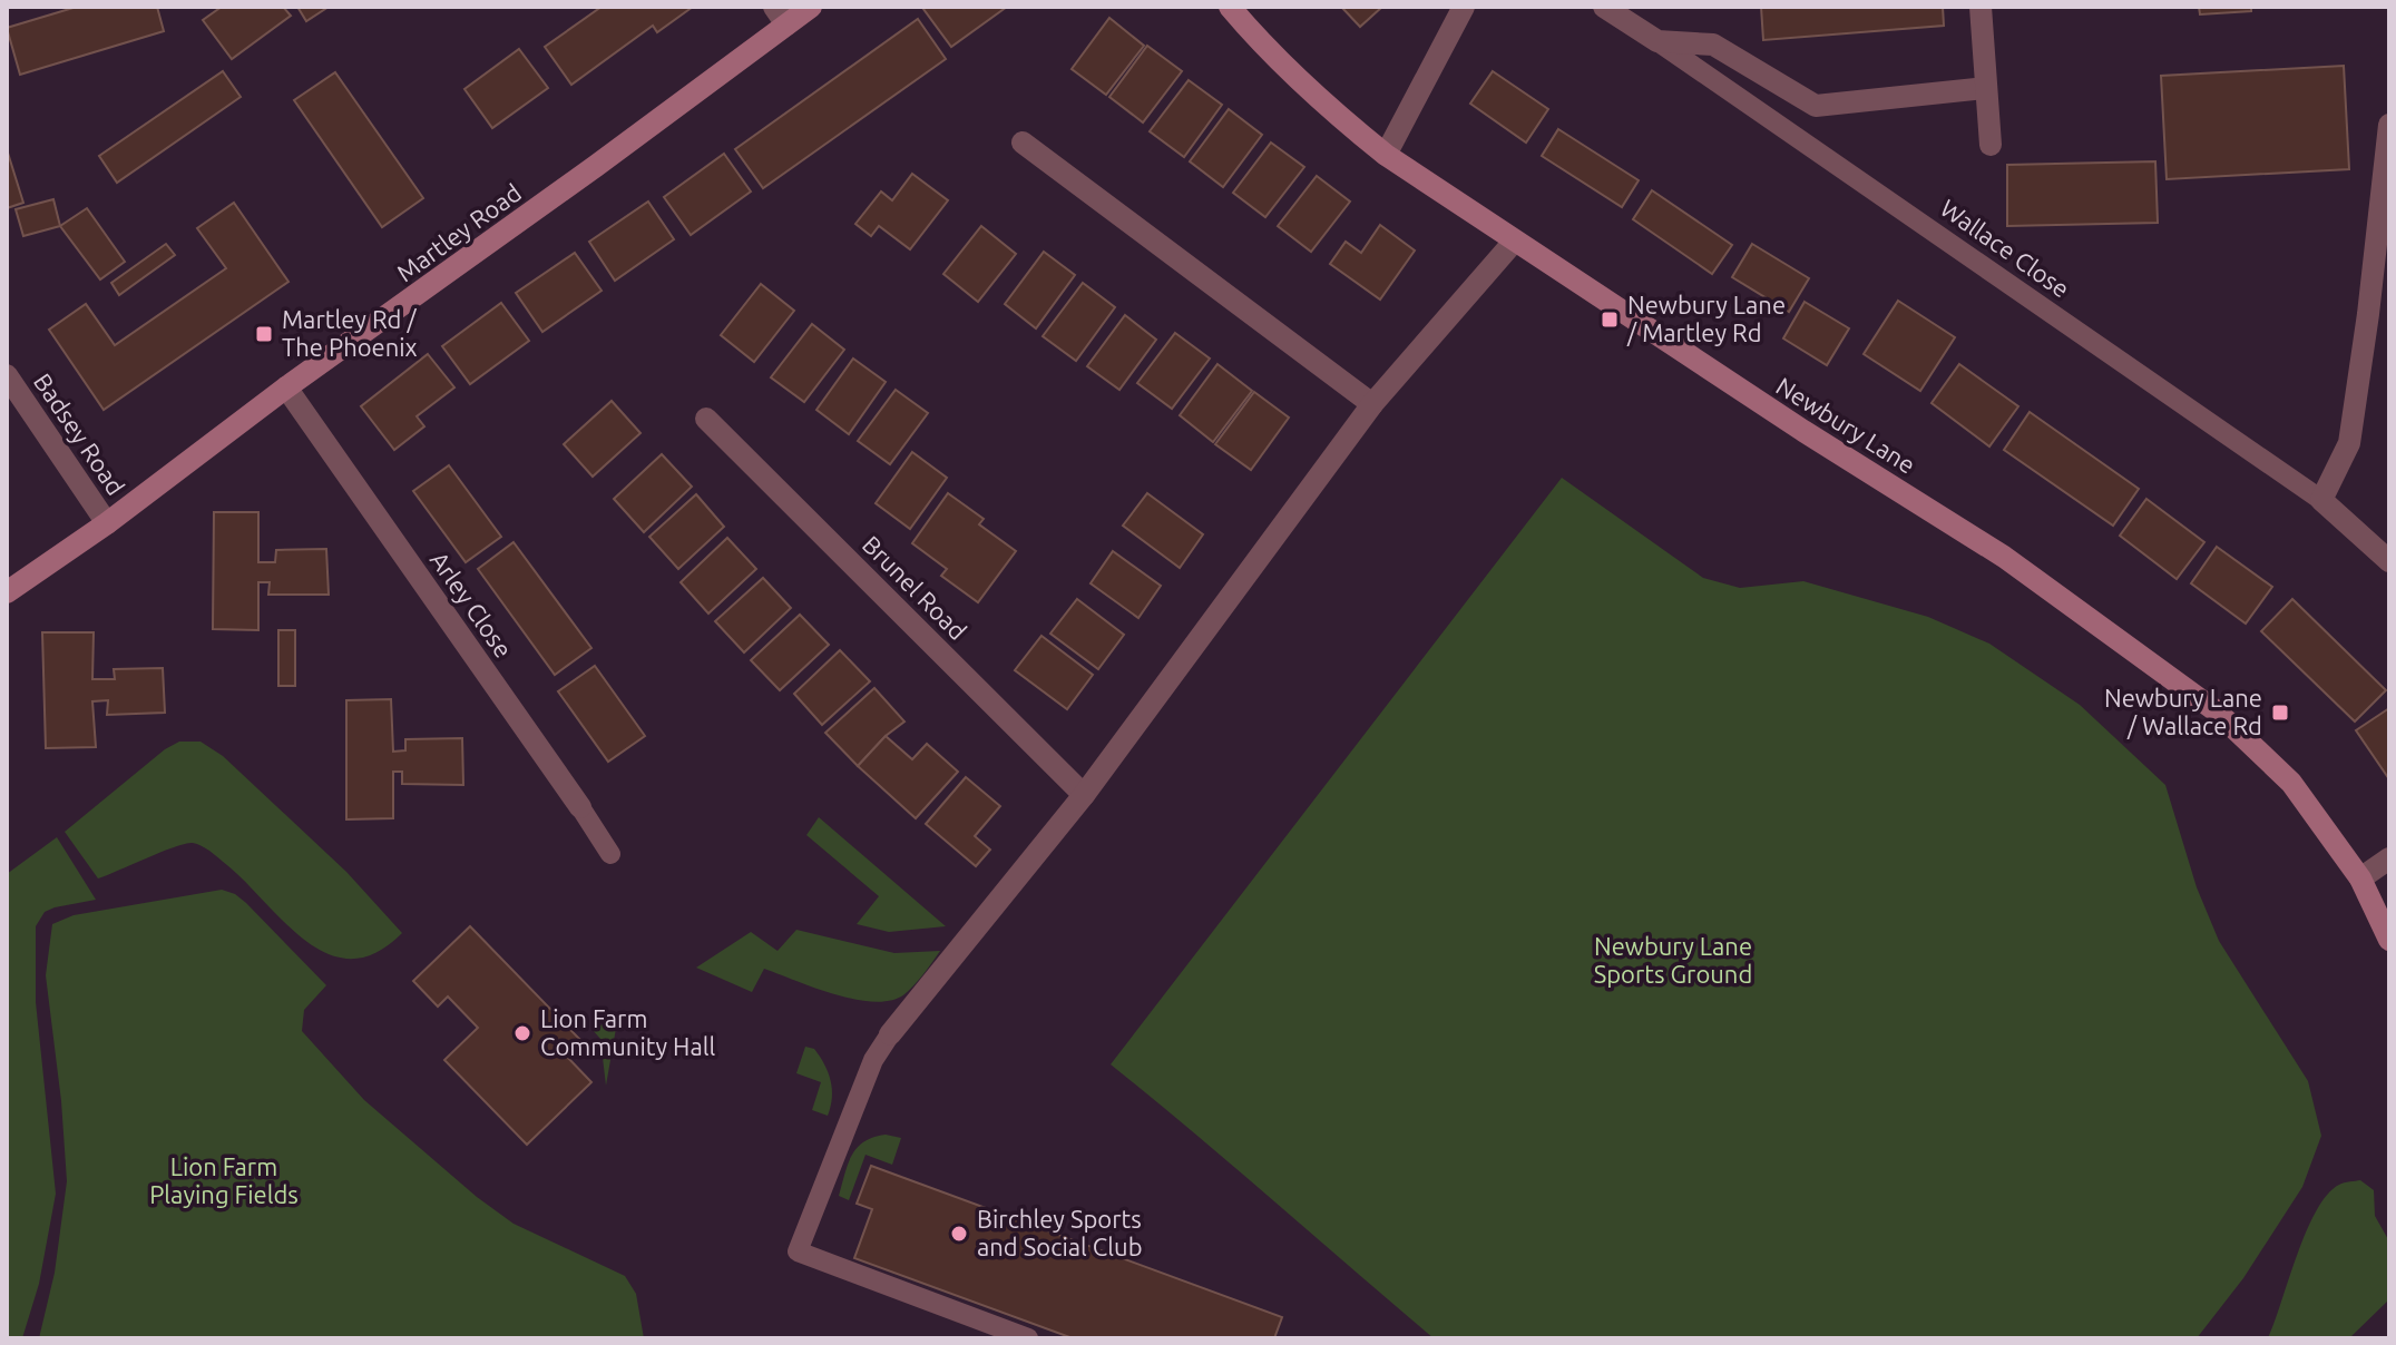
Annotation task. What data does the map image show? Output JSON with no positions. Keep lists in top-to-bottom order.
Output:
{
  "streets": {
    "street": [
      "Martley Road",
      "Wallace Close",
      "Newbury Lane",
      "Badsey Road",
      "Brunel Road",
      "Arley Close"
    ]
  },
  "crossings": [
    ["Martley Road", "Badsey Road"],
    ["Martley Road", "Arley Close"]
  ],
  "parks": ["Newbury Lane Sports Ground", "Lion Farm Playing Fields"],
  "places": {
    "transit": ["Newbury Lane / Martley Rd", "Martley Rd / The Phoenix", "Newbury Lane / Wallace Rd"],
    "other": ["Lion Farm Community Hall", "Birchley Sports and Social Club"]
  }
}
